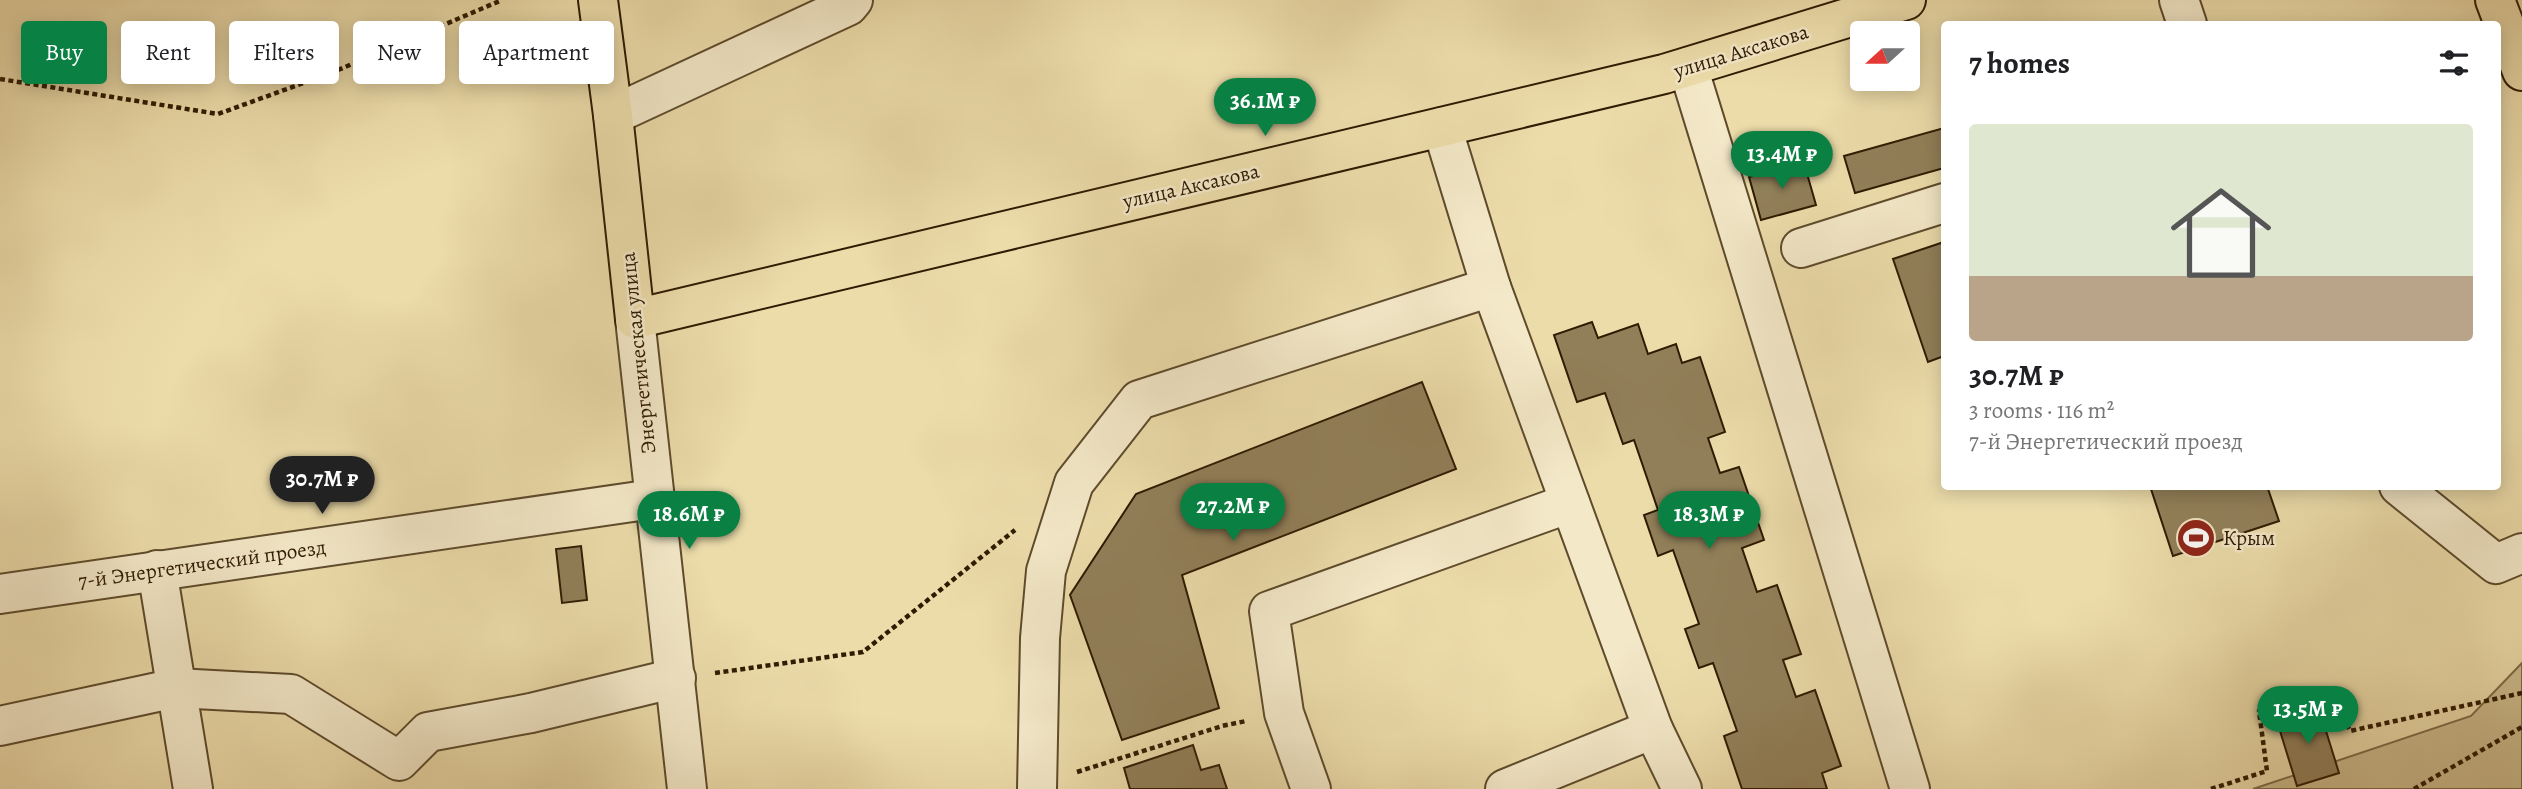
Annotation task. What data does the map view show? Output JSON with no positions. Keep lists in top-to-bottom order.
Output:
{
  "streets": {
    "main road": ["улица Аксакова", "Энергетическая улица"],
    "street": ["7-й Энергетический проезд"]
  },
  "crossings": [
    ["улица Аксакова", "Энергетическая улица"],
    ["Энергетическая улица", "7-й Энергетический проезд"]
  ],
  "places": {
    "sports": ["Крым"]
  },
  "north": "left",
  "page": {
    "chip": [
      "Buy",
      "Rent",
      "Filters",
      "New",
      "Apartment"
    ],
    "heading": "7 homes",
    "price": [
      "36.1M ₽",
      "13.4M ₽",
      "30.7M ₽",
      "27.2M ₽",
      "18.6M ₽",
      "18.3M ₽",
      "13.5M ₽"
    ],
    "list": [
      {
        "name": "30.7M ₽",
        "note": "3 rooms · 116 m² · 7-й Энергетический проезд"
      }
    ]
  }
}
